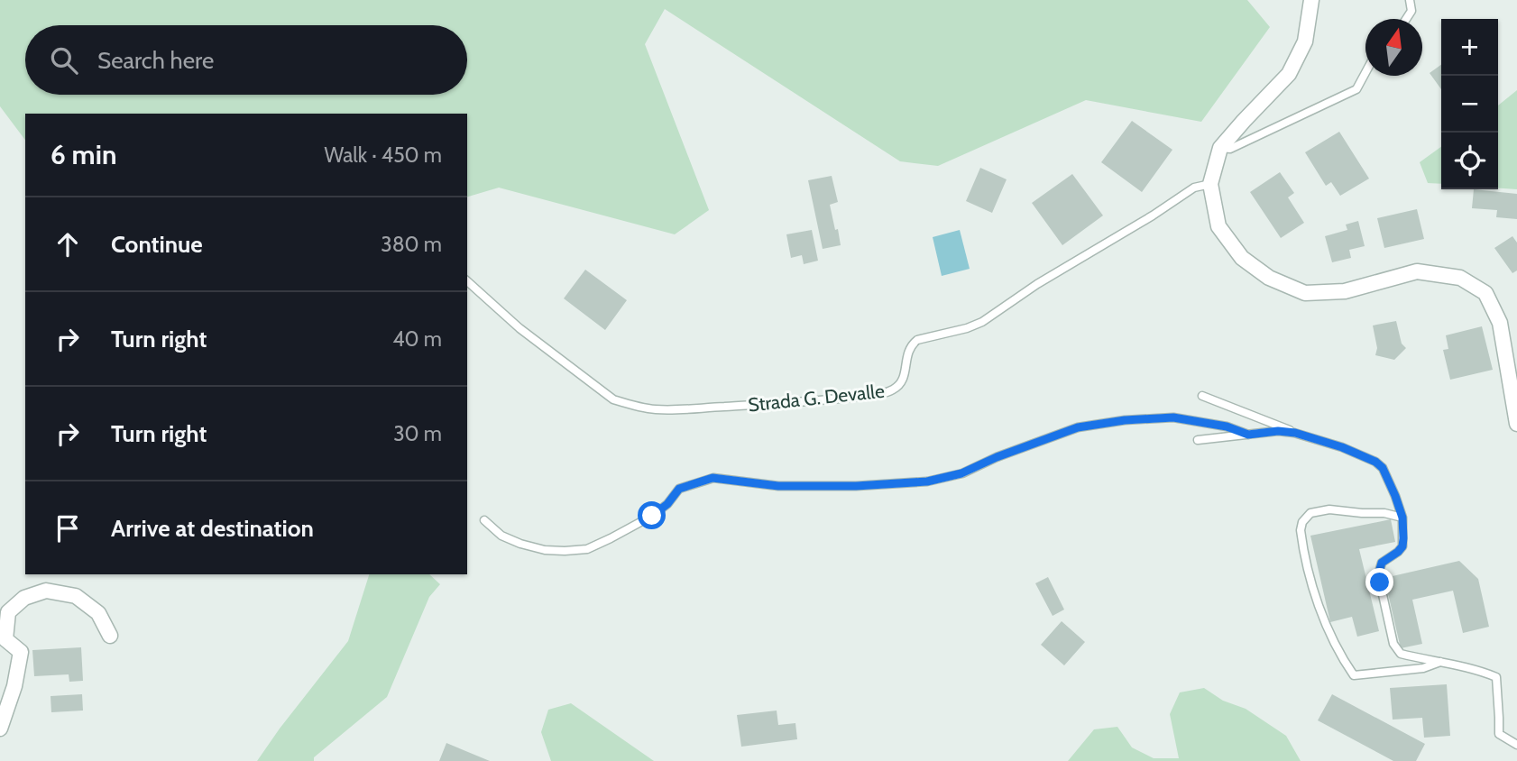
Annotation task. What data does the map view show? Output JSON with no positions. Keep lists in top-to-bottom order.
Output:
{
  "streets": {
    "lane": ["Strada G. Devalle"]
  },
  "north": "top",
  "page": {
    "map_buttons": ["+", "−"],
    "search": "Search here",
    "heading": ["6 min", "Walk · 450 m"],
    "list": [
      ["Continue", "380 m"],
      ["Turn right", "40 m"],
      ["Turn right", "30 m"],
      "Arrive at destination"
    ]
  }
}
